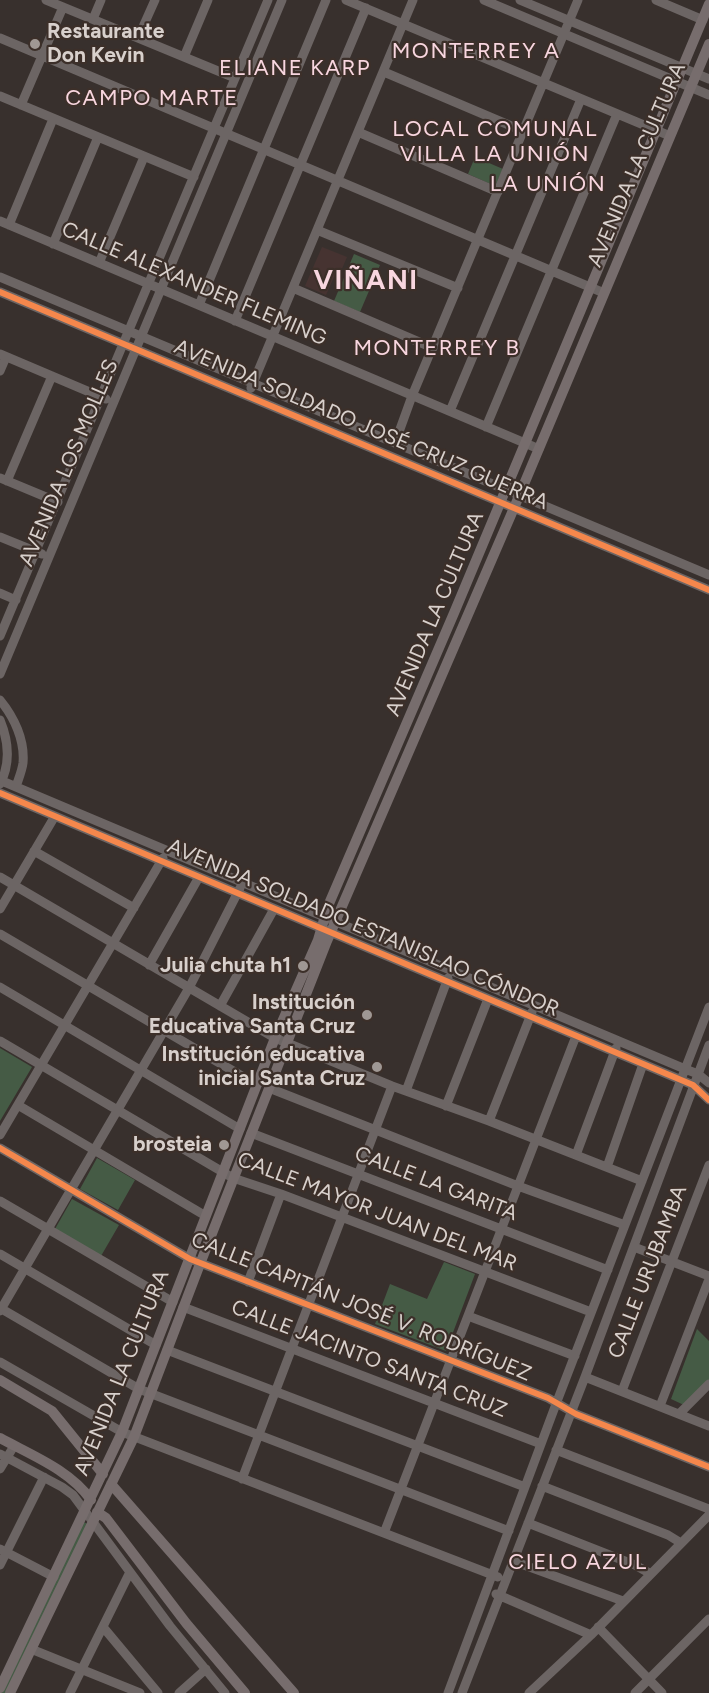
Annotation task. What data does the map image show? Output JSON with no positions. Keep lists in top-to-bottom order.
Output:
{
  "streets": {
    "main road": ["AVENIDA LA CULTURA"],
    "street": [
      "CALLE ALEXANDER FLEMING",
      "AVENIDA SOLDADO JOSÉ CRUZ GUERRA",
      "AVENIDA LOS MOLLES",
      "AVENIDA SOLDADO ESTANISLAO CÓNDOR",
      "CALLE LA GARITA",
      "CALLE MAYOR JUAN DEL MAR",
      "CALLE URUBAMBA",
      "CALLE CAPITÁN JOSÉ V. RODRÍGUEZ",
      "CALLE JACINTO SANTA CRUZ"
    ]
  },
  "crossings": [
    ["AVENIDA LA CULTURA", "CALLE ALEXANDER FLEMING"],
    ["AVENIDA LA CULTURA", "AVENIDA SOLDADO JOSÉ CRUZ GUERRA"],
    ["AVENIDA LA CULTURA", "AVENIDA SOLDADO ESTANISLAO CÓNDOR"],
    ["AVENIDA LA CULTURA", "CALLE LA GARITA"],
    ["AVENIDA LA CULTURA", "CALLE MAYOR JUAN DEL MAR"],
    ["AVENIDA LA CULTURA", "CALLE CAPITÁN JOSÉ V. RODRÍGUEZ"],
    ["AVENIDA LA CULTURA", "CALLE JACINTO SANTA CRUZ"],
    ["CALLE ALEXANDER FLEMING", "AVENIDA LOS MOLLES"],
    ["AVENIDA SOLDADO JOSÉ CRUZ GUERRA", "AVENIDA LOS MOLLES"]
  ],
  "districts": [
    "MONTERREY A",
    "ELIANE KARP",
    "CAMPO MARTE",
    "LOCAL COMUNAL VILLA LA UNIÓN",
    "LA UNIÓN",
    "VIÑANI",
    "MONTERREY B",
    "CIELO AZUL"
  ],
  "places": [
    "Restaurante Don Kevin",
    "Julia chuta h1",
    "Institución Educativa Santa Cruz",
    "Institución educativa inicial Santa Cruz",
    "brosteia"
  ]
}
